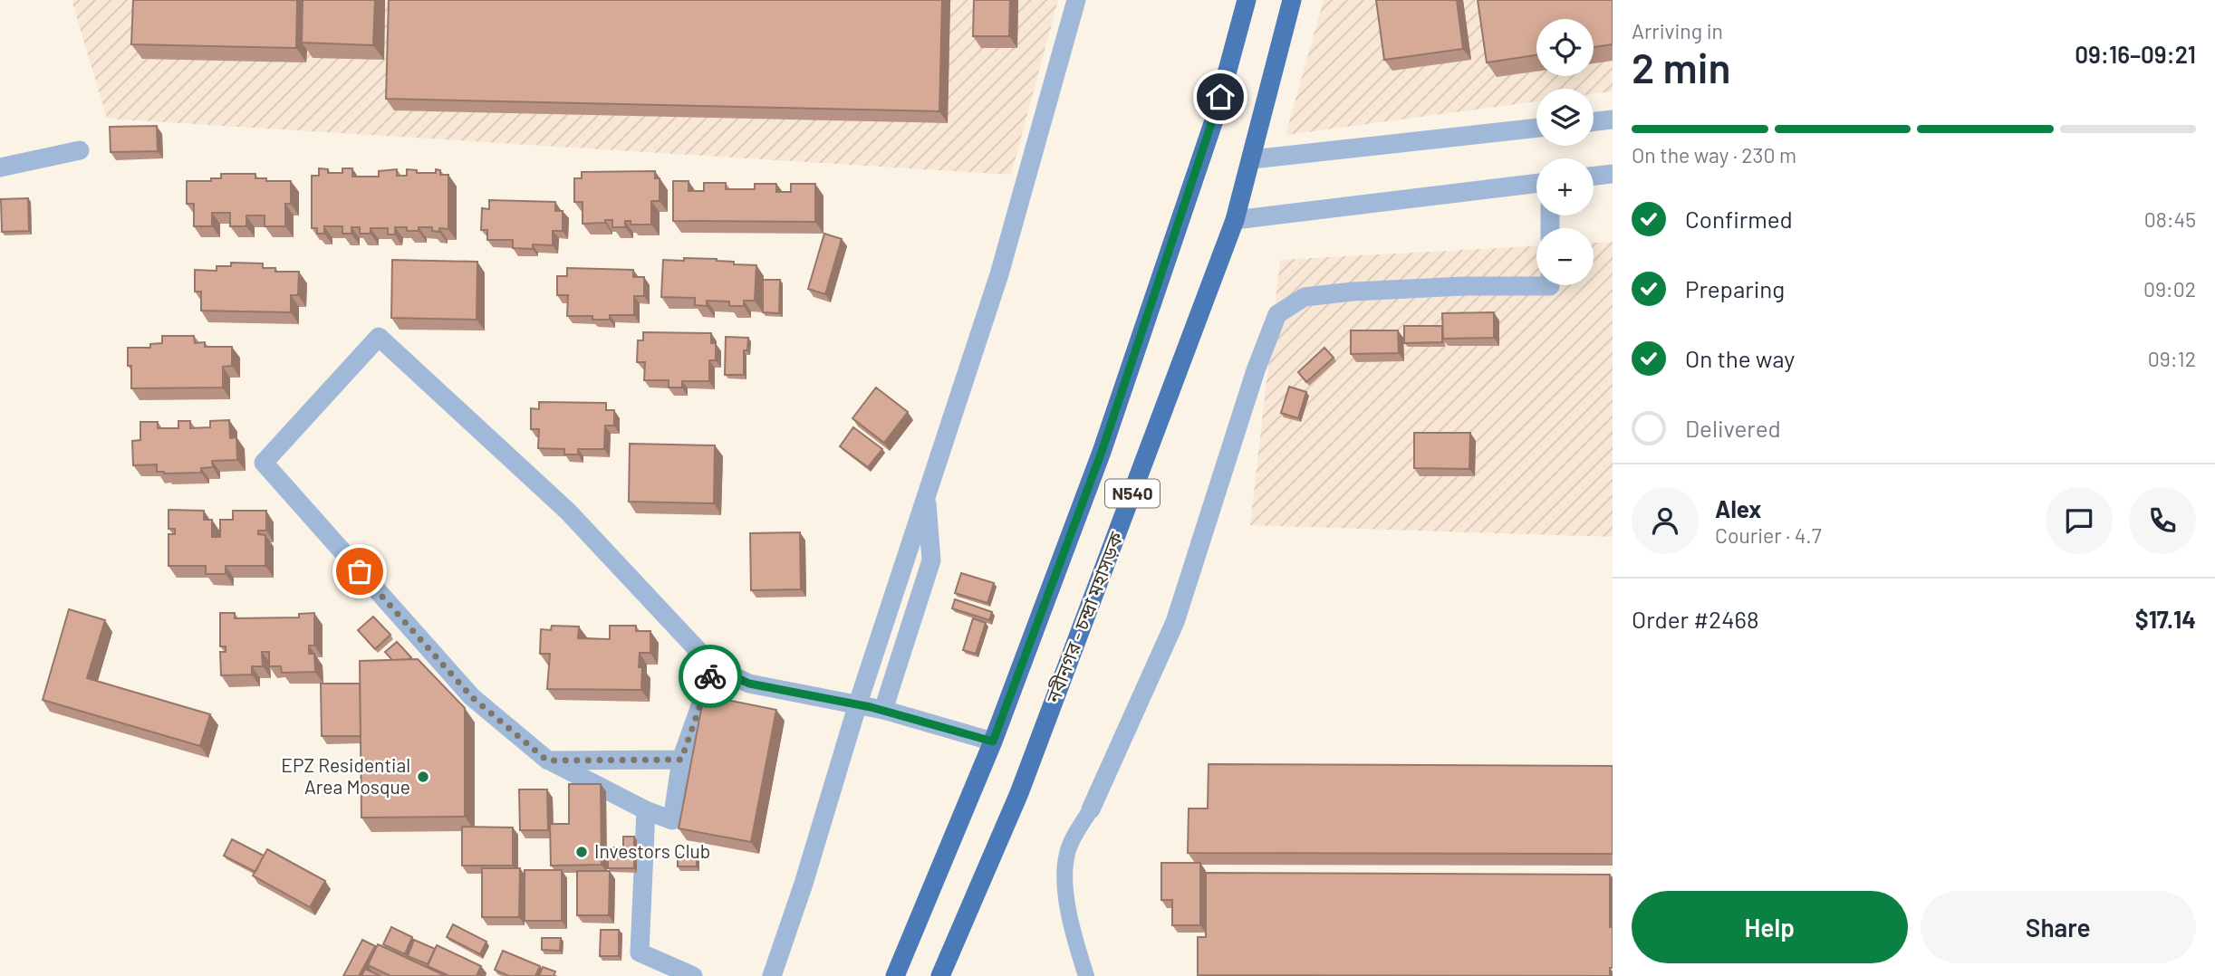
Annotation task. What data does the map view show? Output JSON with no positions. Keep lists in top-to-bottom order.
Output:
{
  "streets": {
    "highway": ["N540", "নবীনগর - চন্দ্রা মহাসড়ক"]
  },
  "places": ["EPZ Residential Area Mosque", "Investors Club"],
  "page": {
    "heading": ["2 min", "Arriving in", "09:16–09:21"],
    "panel": [
      "Alex",
      "Courier · 4.7",
      "Order #2468",
      "$17.14"
    ],
    "map_buttons": ["+", "−"],
    "bar": "On the way · 230 m",
    "list": [
      ["Confirmed", "08:45"],
      ["Preparing", "09:02"],
      ["On the way", "09:12"],
      "Delivered"
    ],
    "buttons": ["Help", "Share"]
  }
}
